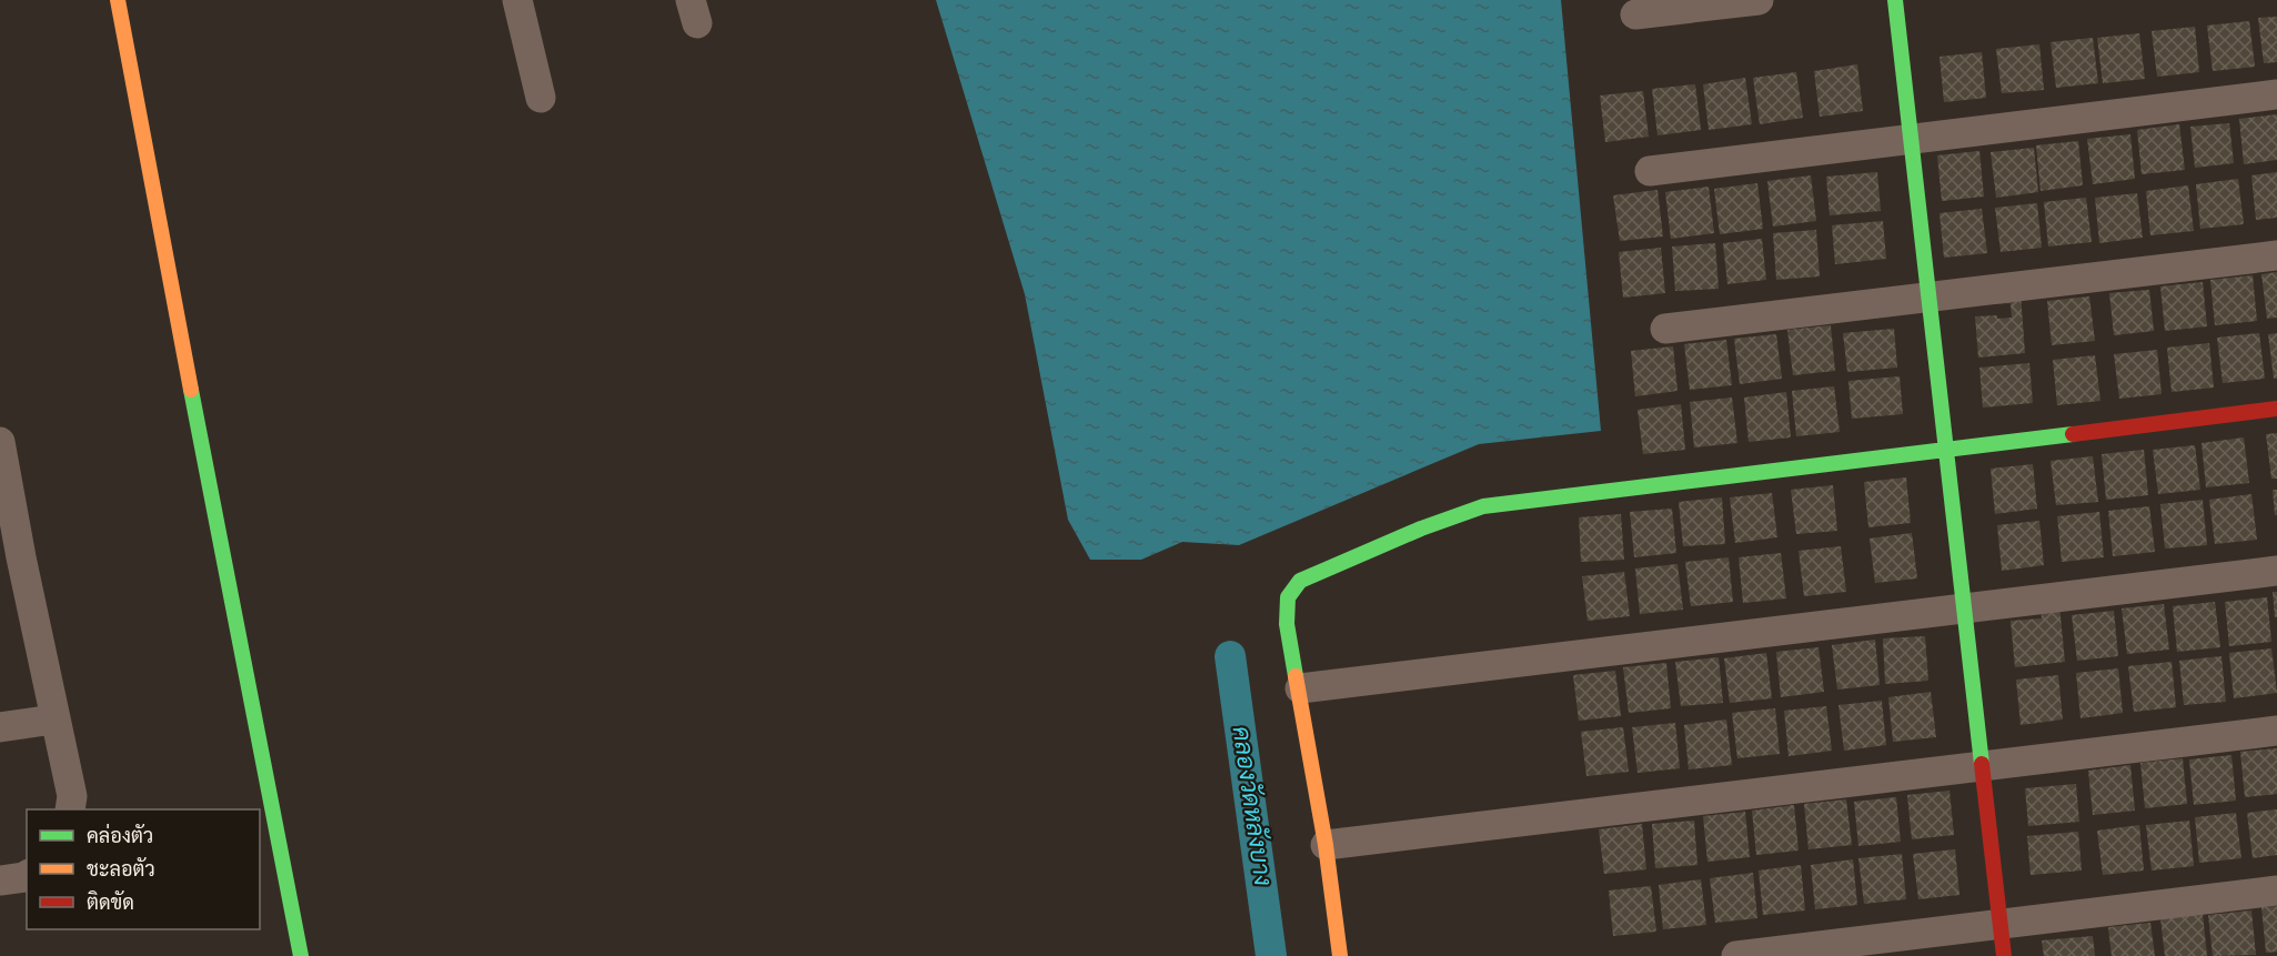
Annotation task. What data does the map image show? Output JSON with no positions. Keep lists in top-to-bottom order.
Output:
{
  "water": ["คลองวัดหลังบาง"],
  "legend": ["คล่องตัว", "ชะลอตัว", "ติดขัด"]
}
